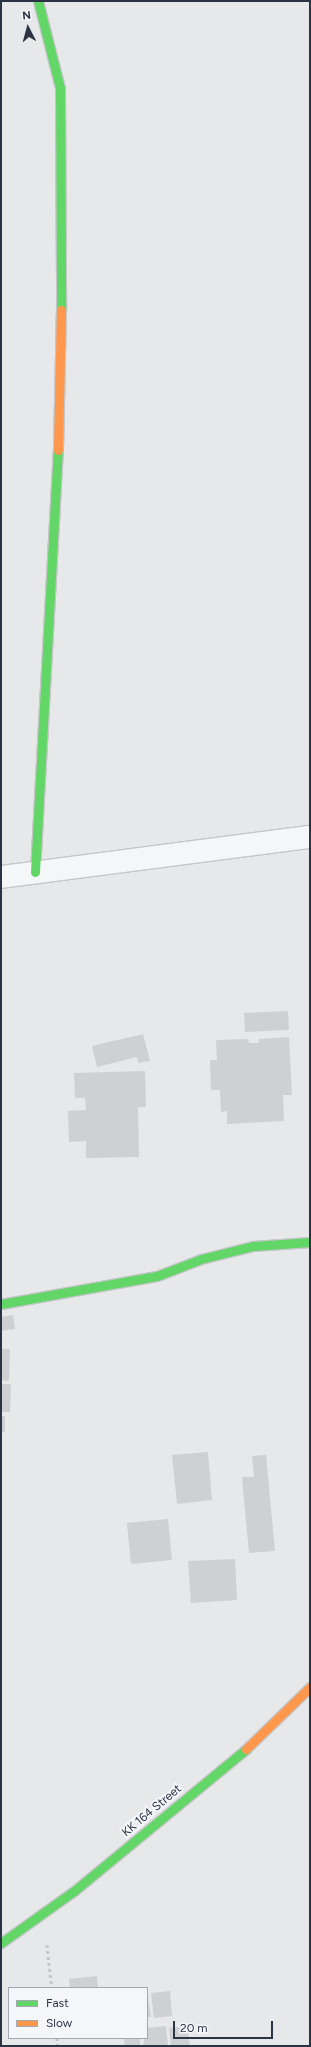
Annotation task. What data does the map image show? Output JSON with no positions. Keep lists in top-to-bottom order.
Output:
{
  "streets": {
    "street": ["KK 164 Street"]
  },
  "legend": ["Fast", "Slow"],
  "scale_bar": "20 m",
  "north": "top"
}
